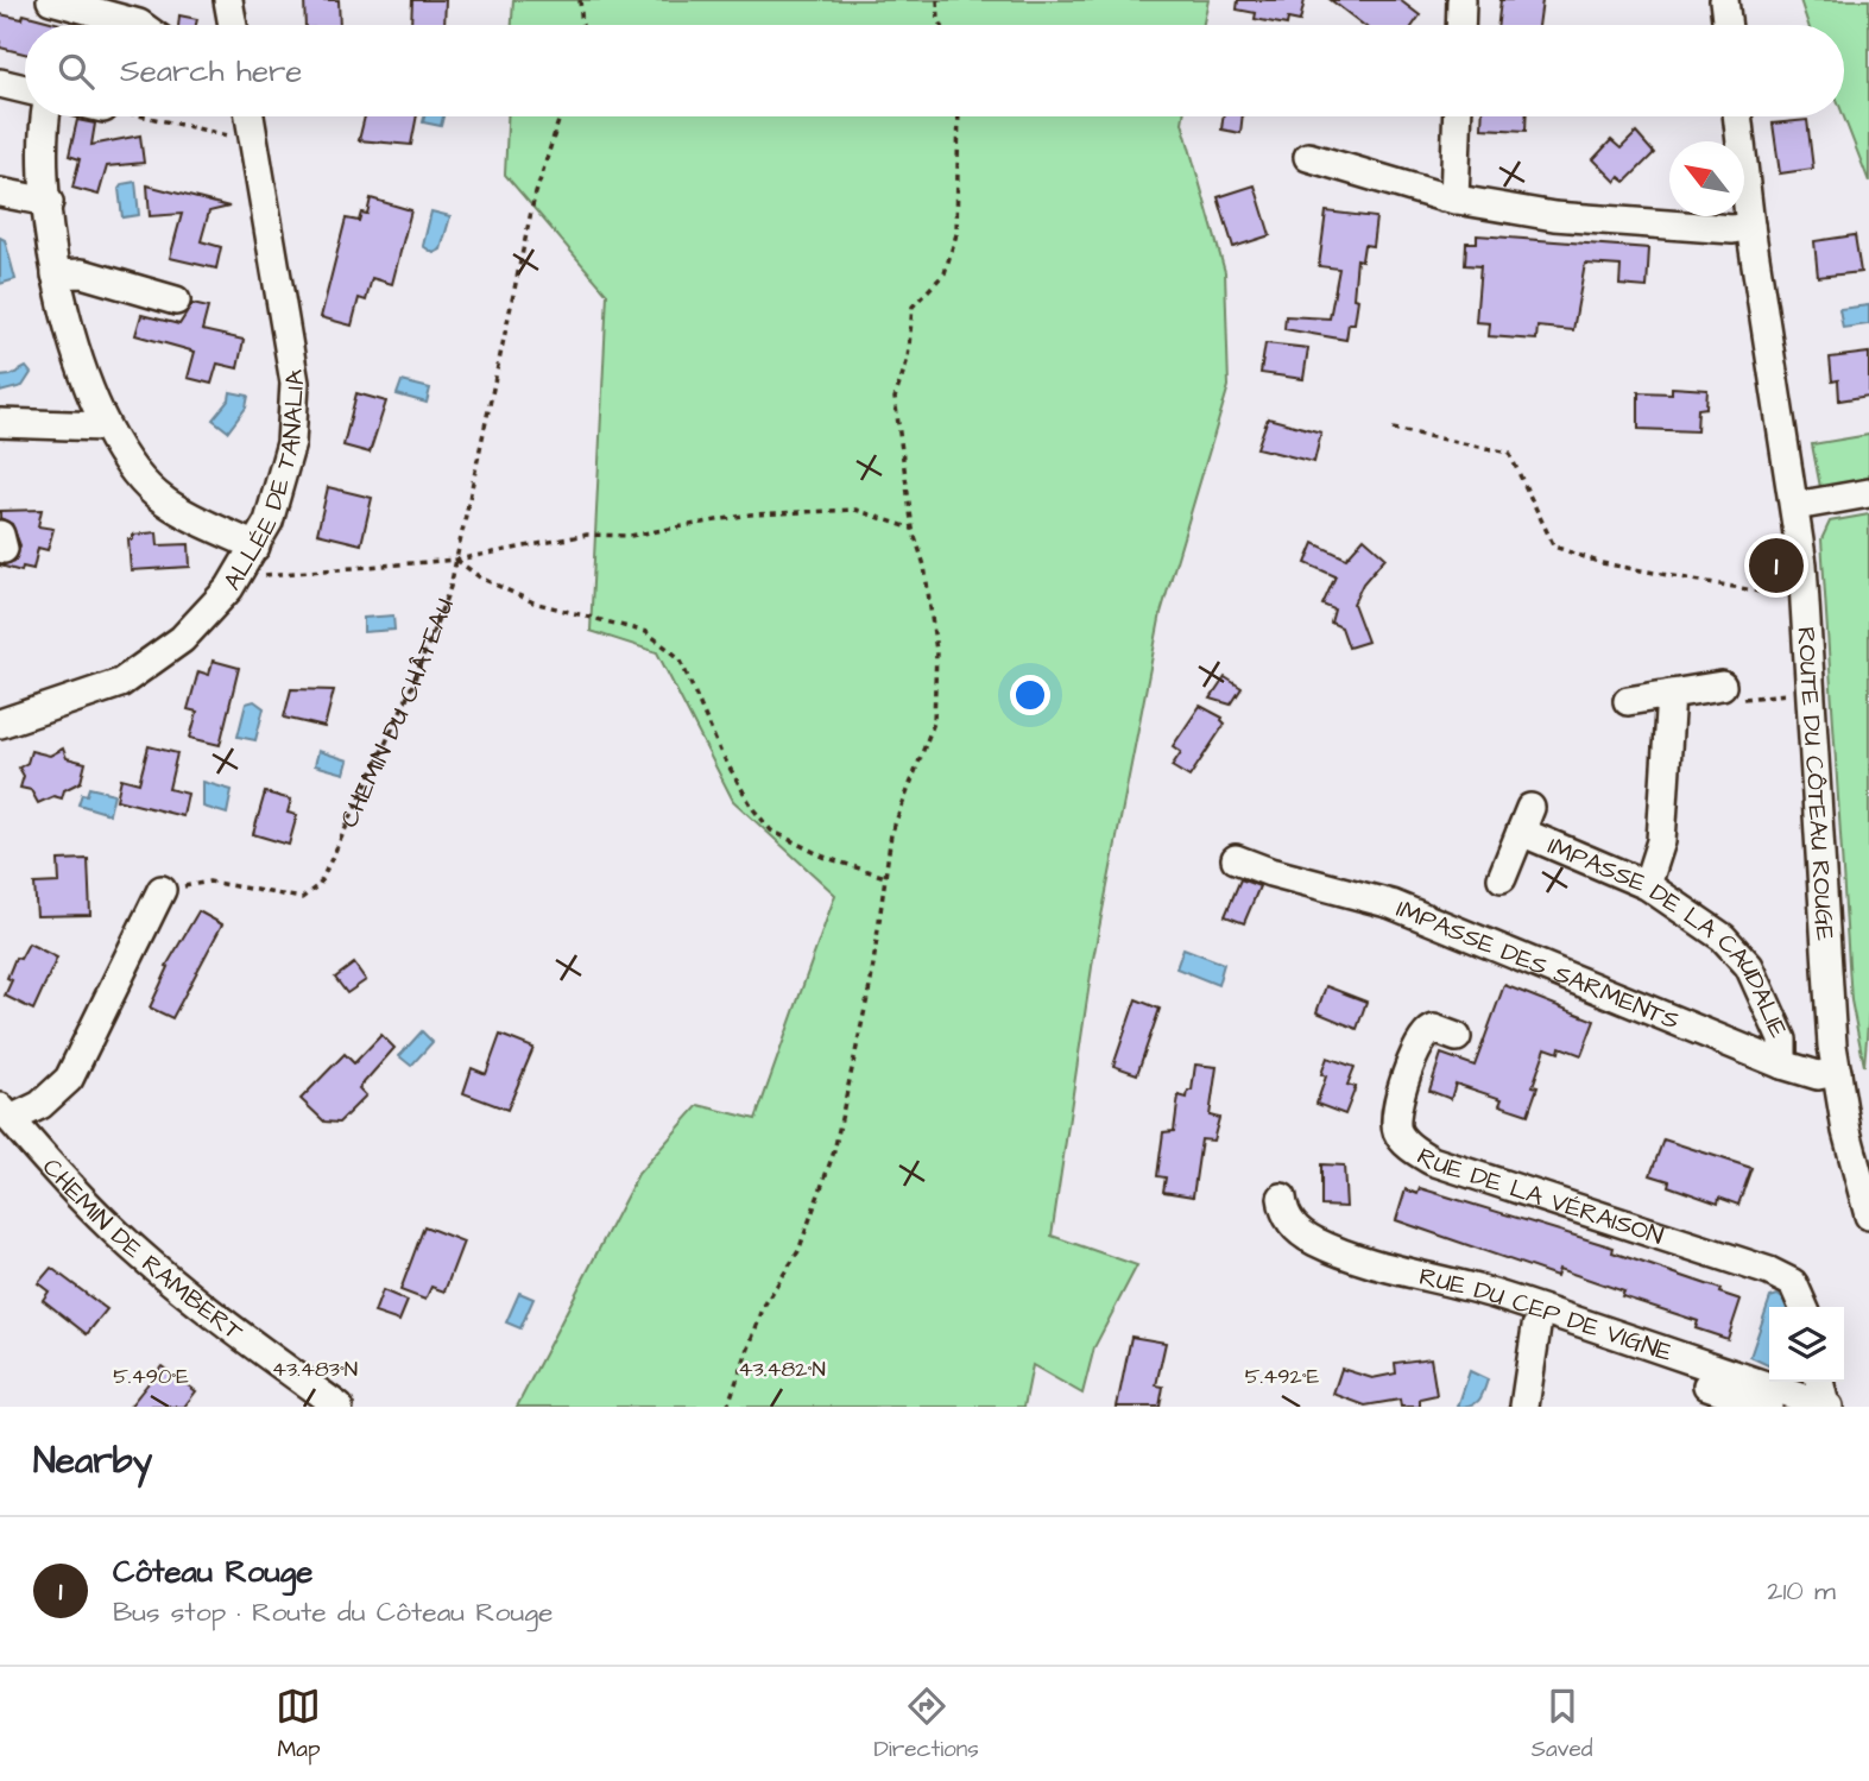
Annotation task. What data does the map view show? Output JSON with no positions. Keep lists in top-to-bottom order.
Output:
{
  "streets": {
    "street": [
      "ALLÉE DE TANALIA",
      "ROUTE DU CÔTEAU ROUGE",
      "IMPASSE DE LA CAUDALIE",
      "IMPASSE DES SARMENTS",
      "RUE DE LA VÉRAISON",
      "CHEMIN DE RAMBERT",
      "RUE DU CEP DE VIGNE"
    ],
    "path": ["CHEMIN DU CHÂTEAU"]
  },
  "crossings": [
    ["ROUTE DU CÔTEAU ROUGE", "IMPASSE DES SARMENTS"],
    ["IMPASSE DE LA CAUDALIE", "IMPASSE DES SARMENTS"]
  ],
  "north": "top left",
  "page": {
    "search": "Search here",
    "pins": "1",
    "heading": "Nearby",
    "list": [
      {
        "mark": "1",
        "name": "Côteau Rouge",
        "note": "Bus stop · Route du Côteau Rouge",
        "value": "210 m"
      }
    ],
    "nav": ["Map", "Directions", "Saved"]
  },
  "coordinates": [
    "43.483°N",
    "43.482°N",
    "5.490°E",
    "5.492°E"
  ]
}
